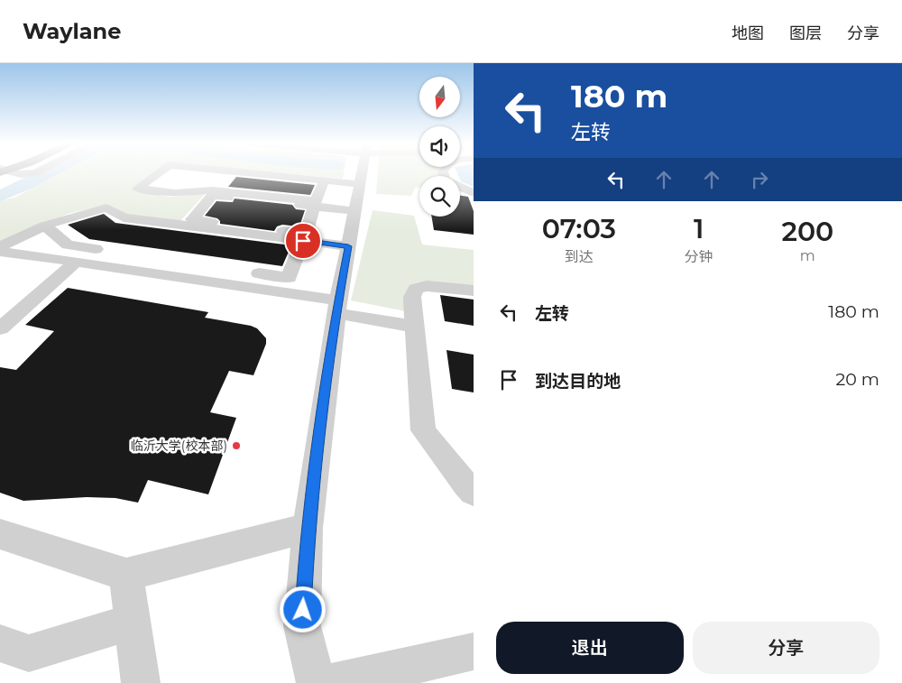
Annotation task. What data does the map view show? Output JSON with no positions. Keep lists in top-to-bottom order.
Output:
{
  "places": ["临沂大学(校本部)"],
  "north": "bottom",
  "page": {
    "header": "Waylane",
    "nav": ["地图", "图层", "分享"],
    "turn": ["180 m", "左转"],
    "eta": [
      "07:03",
      "到达",
      "1",
      "分钟",
      "200",
      "m"
    ],
    "list": [
      {
        "name": "左转",
        "value": "180 m"
      },
      {
        "name": "到达目的地",
        "value": "20 m"
      }
    ],
    "buttons": ["退出", "分享"]
  }
}
